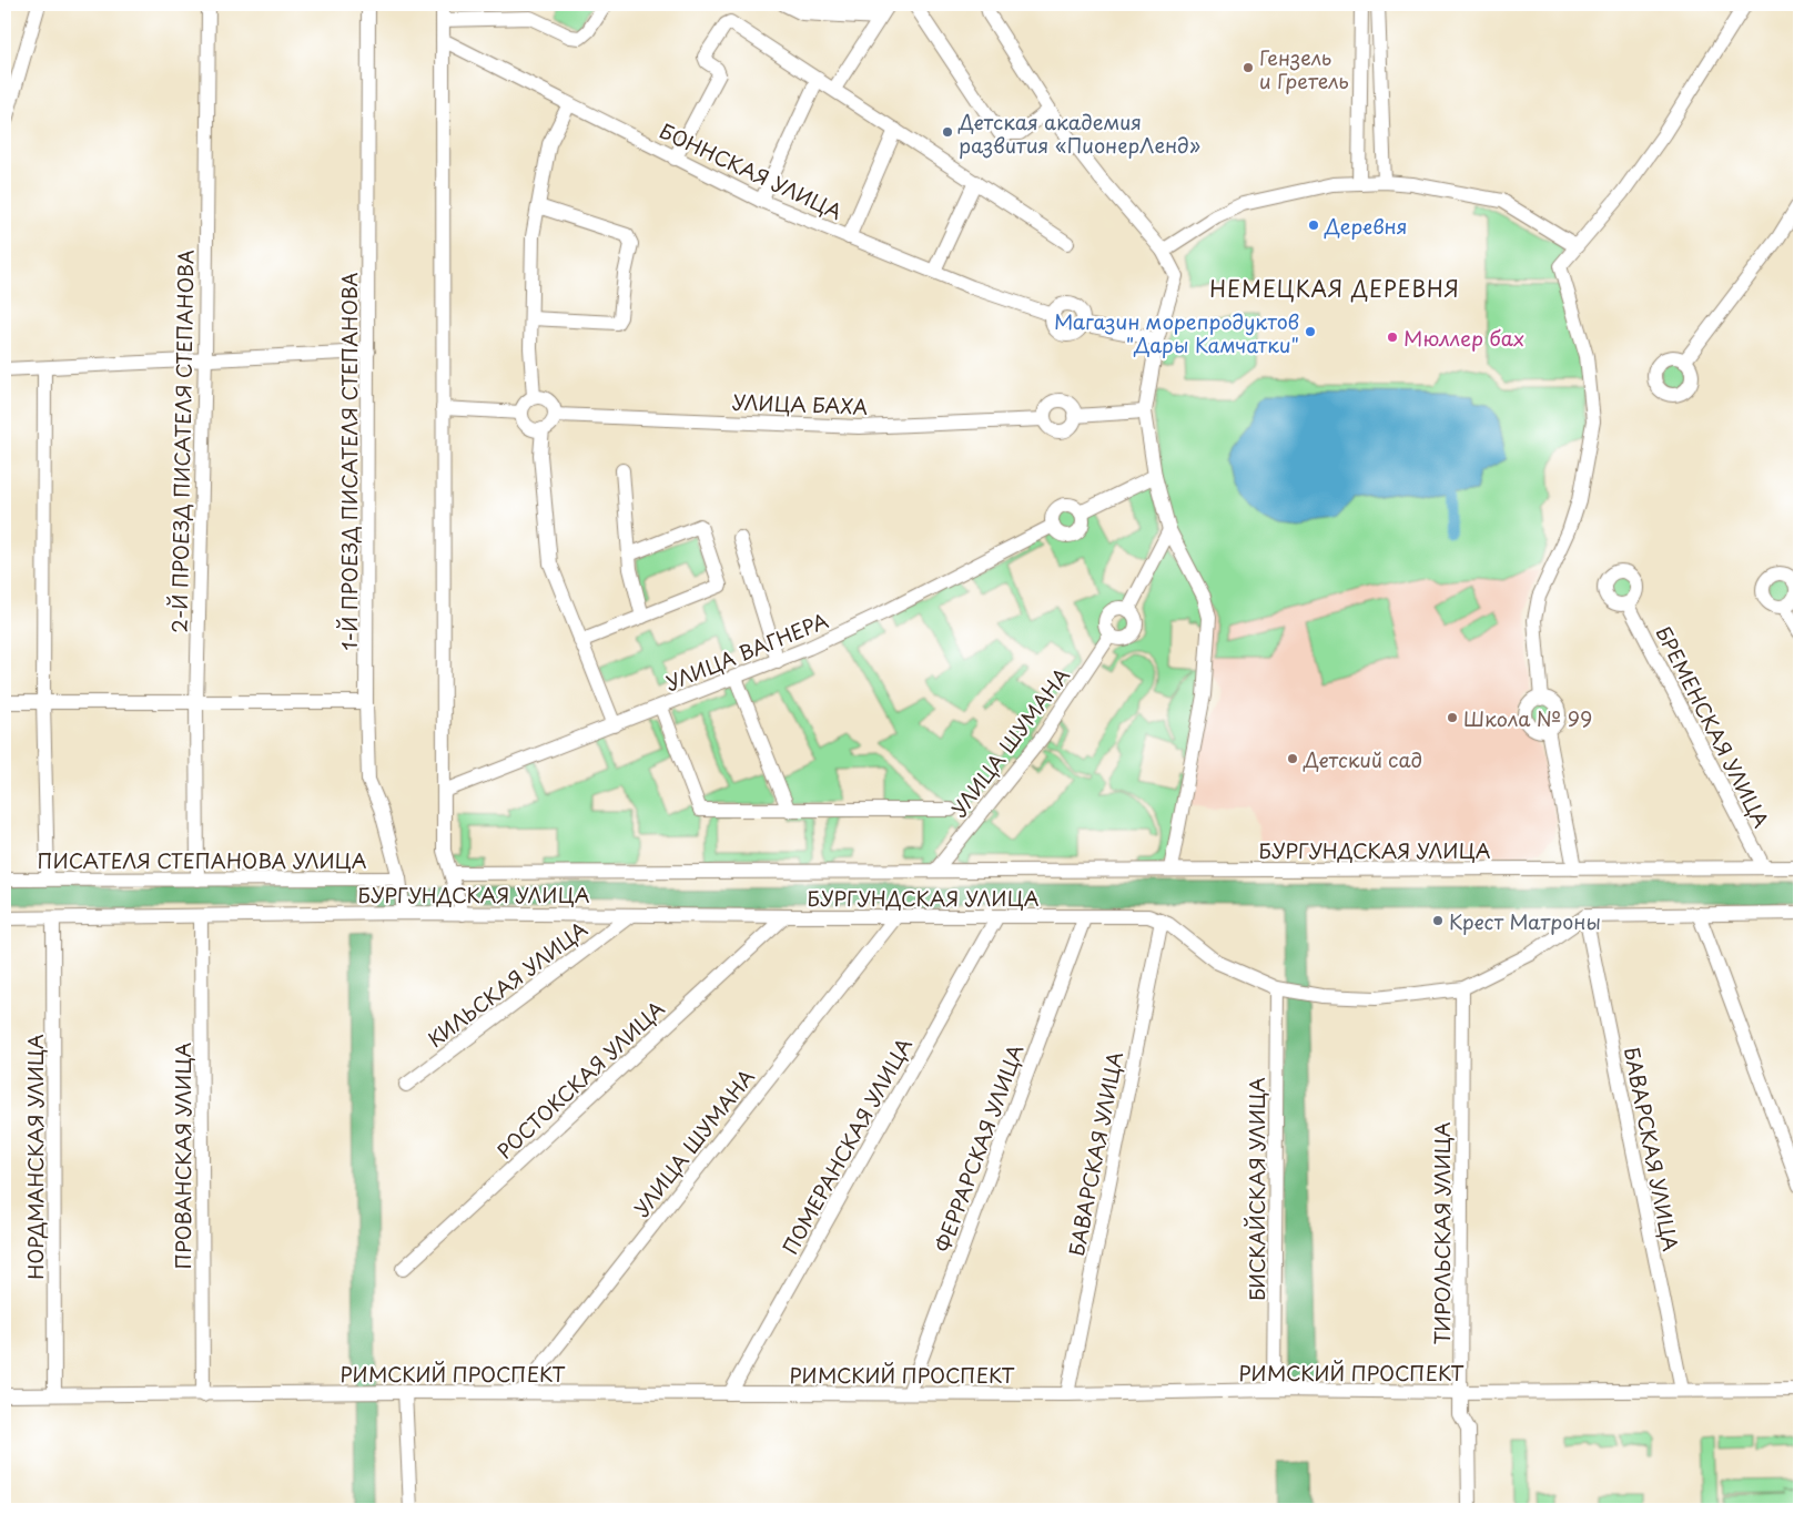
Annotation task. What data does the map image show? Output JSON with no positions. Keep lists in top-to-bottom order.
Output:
{
  "streets": {
    "street": [
      "БОННСКАЯ УЛИЦА",
      "УЛИЦА БАХА",
      "2-Й ПРОЕЗД ПИСАТЕЛЯ СТЕПАНОВА",
      "1-Й ПРОЕЗД ПИСАТЕЛЯ СТЕПАНОВА",
      "УЛИЦА ВАГНЕРА",
      "БРЕМЕНСКАЯ УЛИЦА",
      "УЛИЦА ШУМАНА",
      "БУРГУНДСКАЯ УЛИЦА",
      "ПИСАТЕЛЯ СТЕПАНОВА УЛИЦА",
      "КИЛЬСКАЯ УЛИЦА",
      "РОСТОКСКАЯ УЛИЦА",
      "ПОМЕРАНСКАЯ УЛИЦА",
      "ФЕРРАРСКАЯ УЛИЦА",
      "БАВАРСКАЯ УЛИЦА",
      "ПРОВАНСКАЯ УЛИЦА",
      "НОРДМАНСКАЯ УЛИЦА",
      "БИСКАЙСКАЯ УЛИЦА",
      "ТИРОЛЬСКАЯ УЛИЦА",
      "РИМСКИЙ ПРОСПЕКТ"
    ]
  },
  "crossings": [
    ["2-Й ПРОЕЗД ПИСАТЕЛЯ СТЕПАНОВА", "ПИСАТЕЛЯ СТЕПАНОВА УЛИЦА"],
    ["1-Й ПРОЕЗД ПИСАТЕЛЯ СТЕПАНОВА", "БУРГУНДСКАЯ УЛИЦА"],
    ["1-Й ПРОЕЗД ПИСАТЕЛЯ СТЕПАНОВА", "ПИСАТЕЛЯ СТЕПАНОВА УЛИЦА"],
    ["БРЕМЕНСКАЯ УЛИЦА", "БУРГУНДСКАЯ УЛИЦА"],
    ["УЛИЦА ШУМАНА", "БУРГУНДСКАЯ УЛИЦА"],
    ["УЛИЦА ШУМАНА", "РИМСКИЙ ПРОСПЕКТ"],
    ["БУРГУНДСКАЯ УЛИЦА", "КИЛЬСКАЯ УЛИЦА"],
    ["БУРГУНДСКАЯ УЛИЦА", "РОСТОКСКАЯ УЛИЦА"],
    ["БУРГУНДСКАЯ УЛИЦА", "ПОМЕРАНСКАЯ УЛИЦА"],
    ["БУРГУНДСКАЯ УЛИЦА", "ФЕРРАРСКАЯ УЛИЦА"],
    ["БУРГУНДСКАЯ УЛИЦА", "БАВАРСКАЯ УЛИЦА"],
    ["БУРГУНДСКАЯ УЛИЦА", "ПРОВАНСКАЯ УЛИЦА"],
    ["БУРГУНДСКАЯ УЛИЦА", "НОРДМАНСКАЯ УЛИЦА"],
    ["БУРГУНДСКАЯ УЛИЦА", "БИСКАЙСКАЯ УЛИЦА"],
    ["БУРГУНДСКАЯ УЛИЦА", "ТИРОЛЬСКАЯ УЛИЦА"],
    ["ПОМЕРАНСКАЯ УЛИЦА", "РИМСКИЙ ПРОСПЕКТ"],
    ["ФЕРРАРСКАЯ УЛИЦА", "РИМСКИЙ ПРОСПЕКТ"],
    ["БАВАРСКАЯ УЛИЦА", "РИМСКИЙ ПРОСПЕКТ"],
    ["ПРОВАНСКАЯ УЛИЦА", "РИМСКИЙ ПРОСПЕКТ"],
    ["НОРДМАНСКАЯ УЛИЦА", "РИМСКИЙ ПРОСПЕКТ"],
    ["БИСКАЙСКАЯ УЛИЦА", "РИМСКИЙ ПРОСПЕКТ"],
    ["ТИРОЛЬСКАЯ УЛИЦА", "РИМСКИЙ ПРОСПЕКТ"]
  ],
  "districts": ["НЕМЕЦКАЯ ДЕРЕВНЯ"],
  "places": [
    "Гензель и Гретель",
    "Детская академия развития «ПионерЛенд»",
    "Деревня",
    "Магазин морепродуктов \"Дары Камчатки\"",
    "Мюллер бах",
    "Школа № 99",
    "Детский сад",
    "Крест Матроны"
  ]
}
